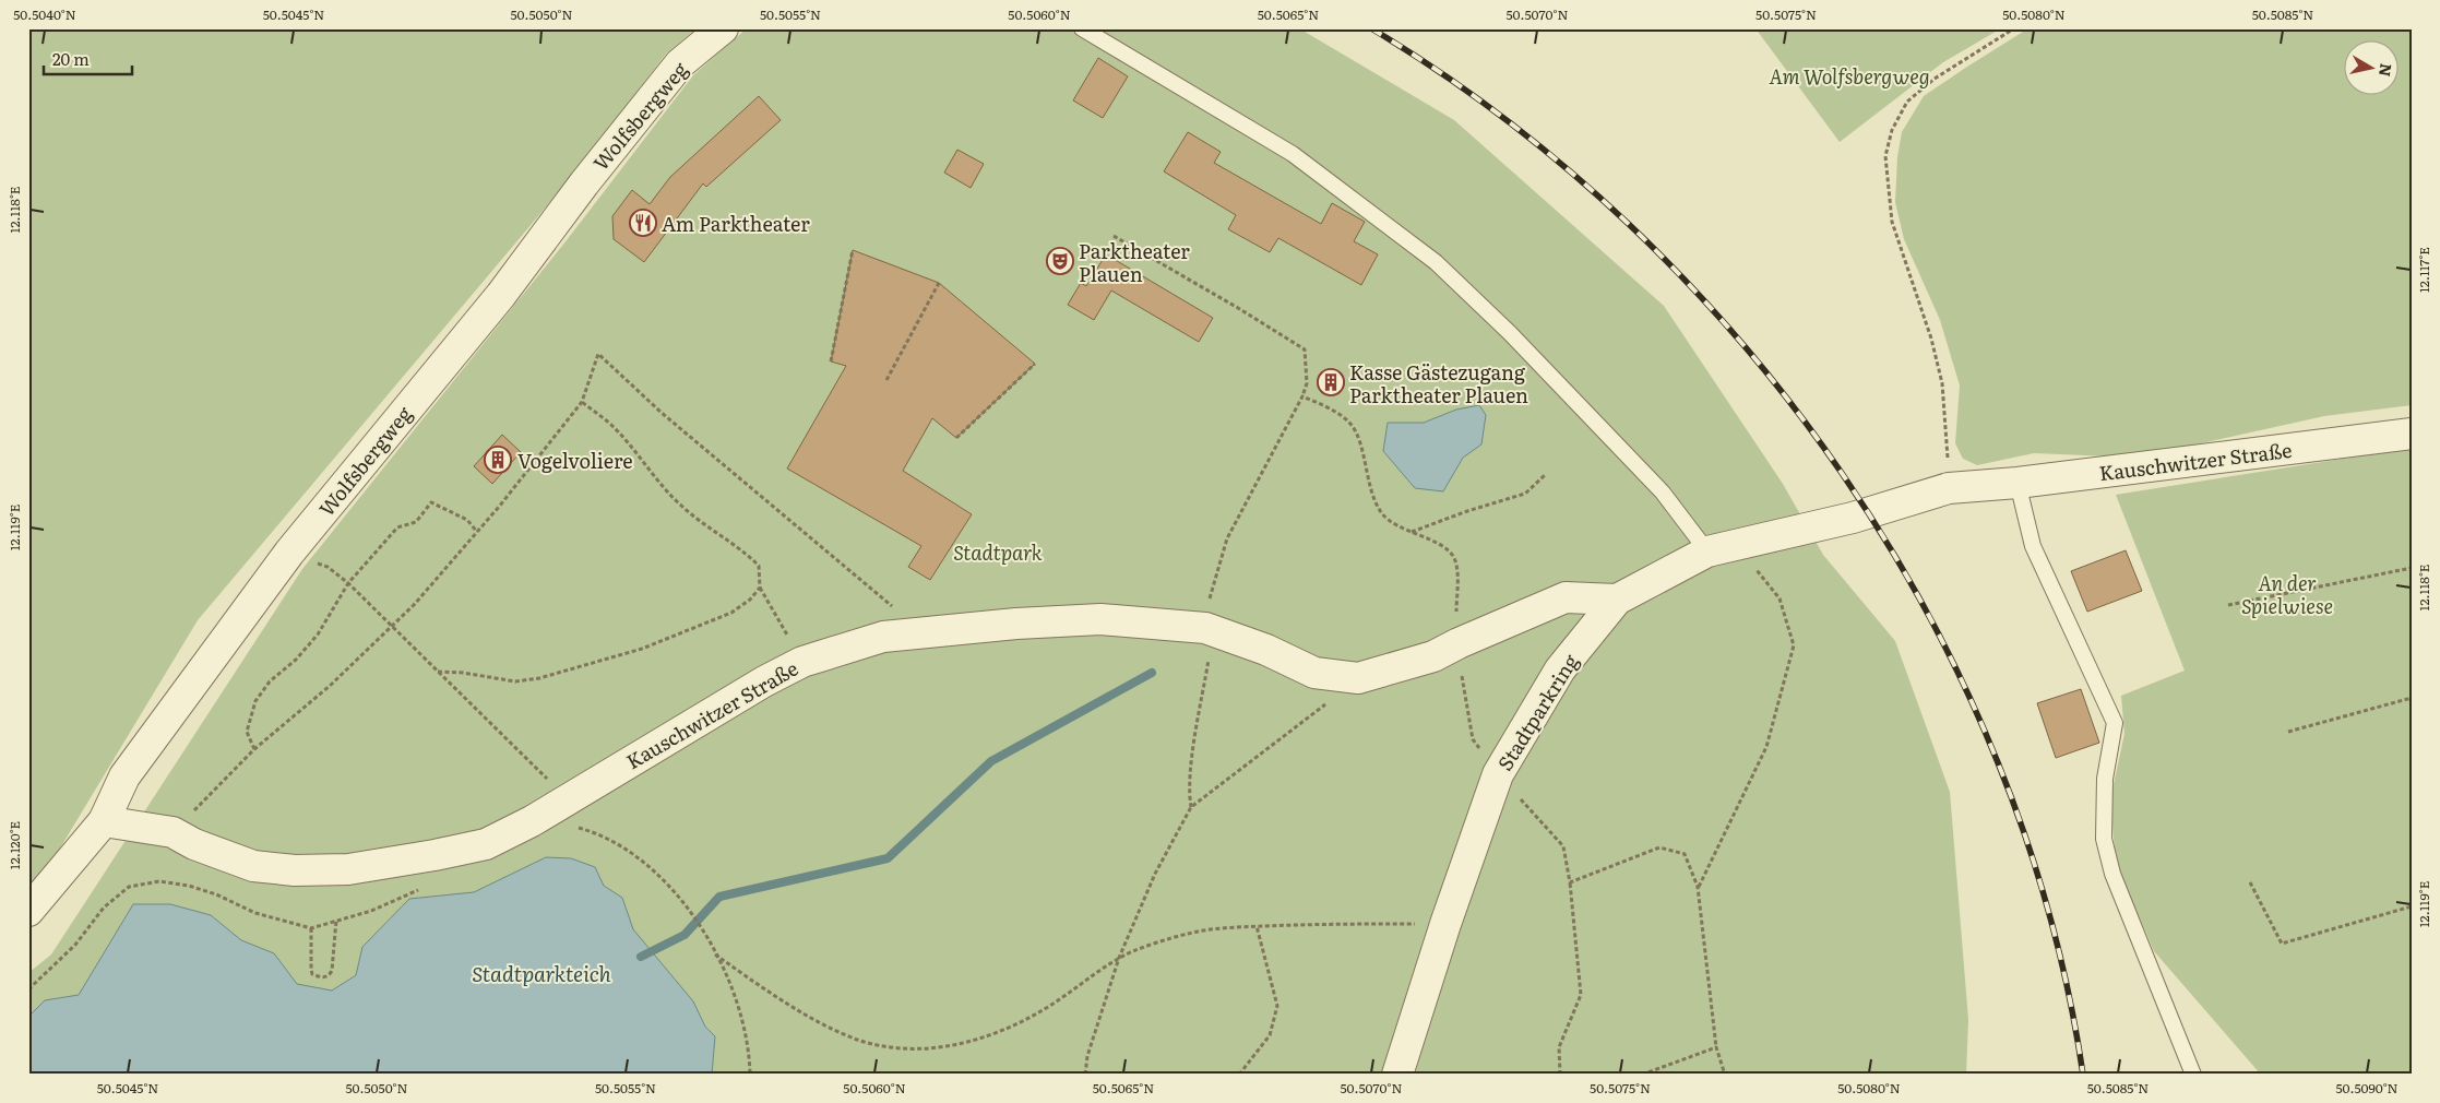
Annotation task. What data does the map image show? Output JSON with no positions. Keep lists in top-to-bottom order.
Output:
{
  "streets": {
    "street": ["Wolfsbergweg", "Kauschwitzer Straße", "Stadtparkring"]
  },
  "crossings": [
    ["Wolfsbergweg", "Kauschwitzer Straße"],
    ["Kauschwitzer Straße", "Stadtparkring"]
  ],
  "water": ["Stadtparkteich"],
  "parks": ["Am Wolfsbergweg", "Stadtpark", "An der Spielwiese"],
  "places": {
    "restaurant": ["Am Parktheater"],
    "theatre": ["Parktheater Plauen"],
    "building": ["Kasse Gästezugang Parktheater Plauen", "Vogelvoliere"]
  },
  "scale_bar": "20 m",
  "north": "right",
  "coordinates": [
    "50.5040°N",
    "50.5045°N",
    "50.5050°N",
    "50.5055°N",
    "50.5060°N",
    "50.5065°N",
    "50.5070°N",
    "50.5075°N",
    "50.5080°N",
    "50.5085°N",
    "12.118°E",
    "12.117°E",
    "12.119°E",
    "12.120°E",
    "50.5090°N"
  ]
}
